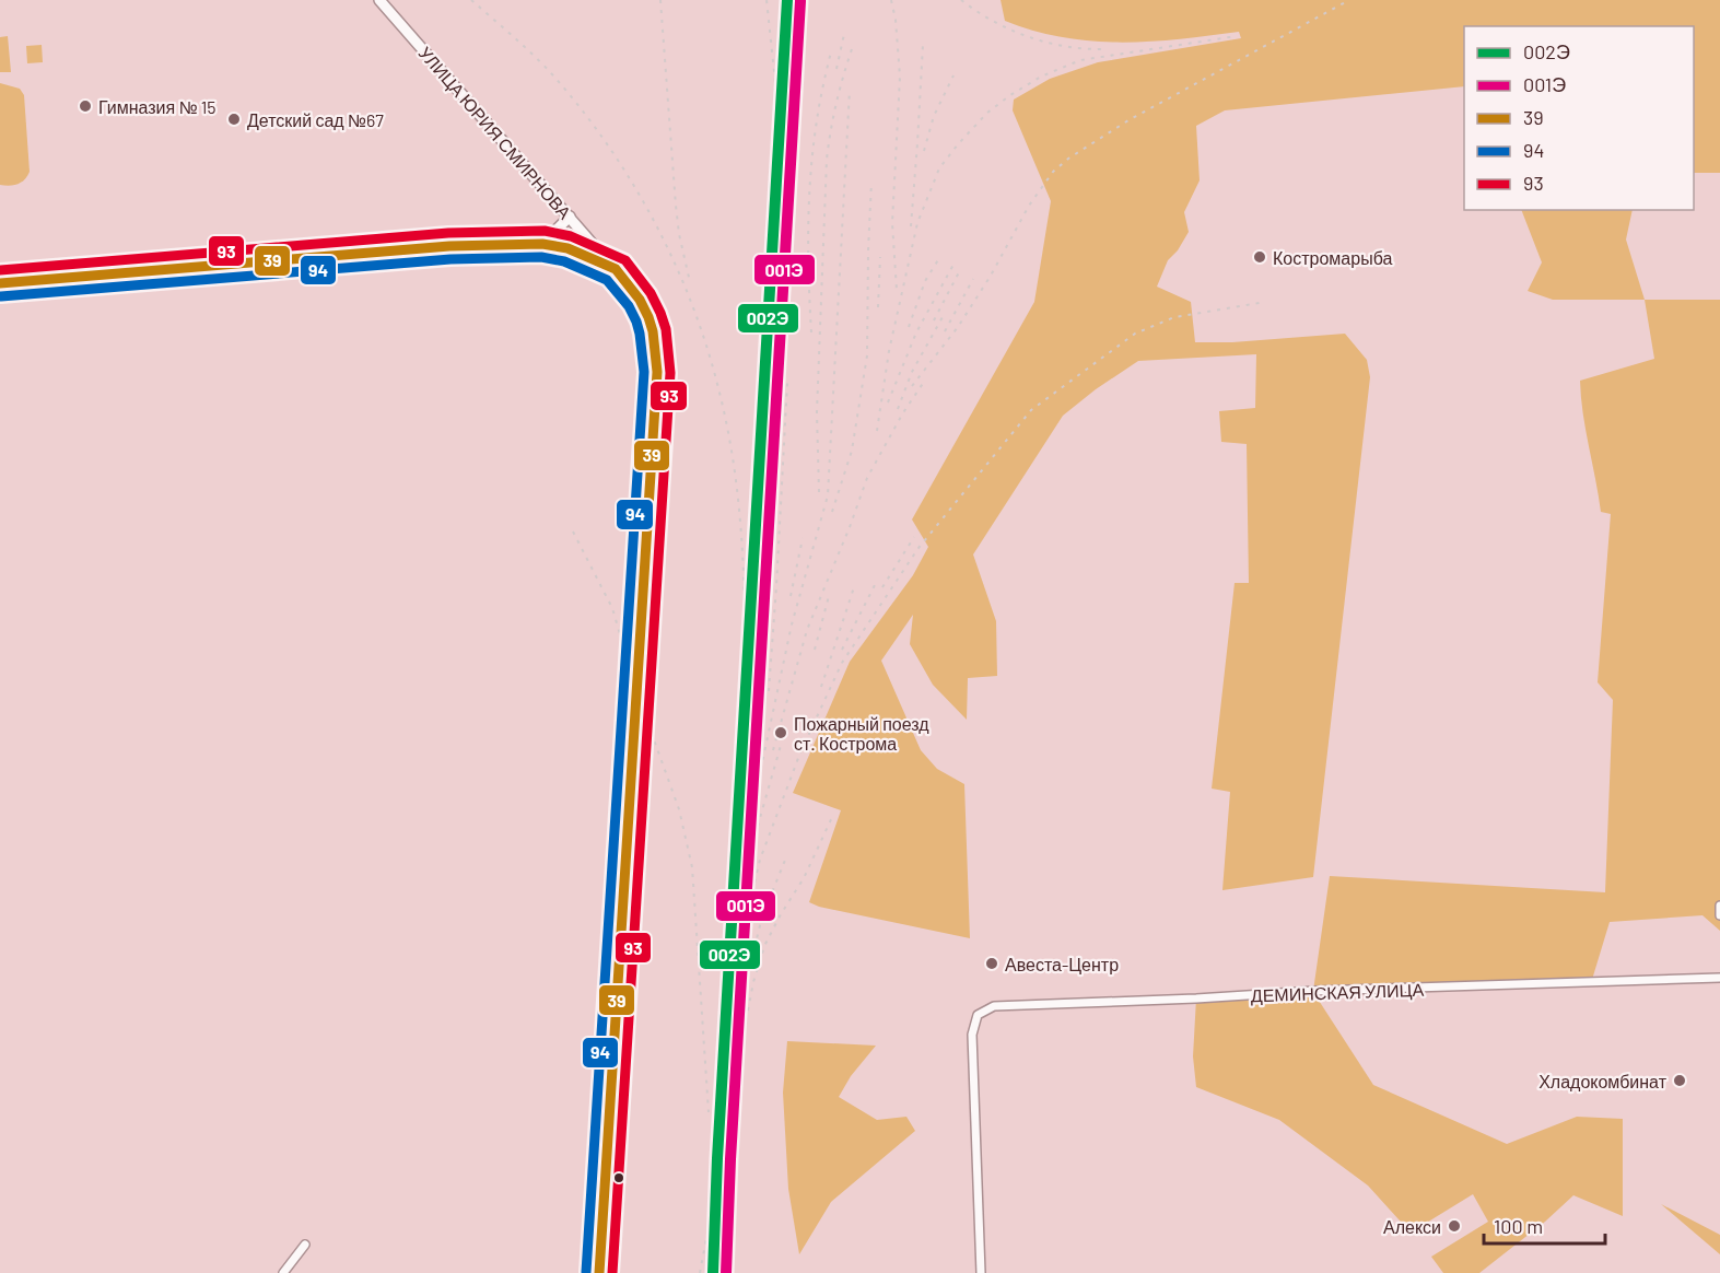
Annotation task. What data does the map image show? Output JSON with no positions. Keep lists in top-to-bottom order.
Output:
{
  "streets": {
    "main road": ["УЛИЦА ЮРИЯ СМИРНОВА"],
    "street": ["ДЕМИНСКАЯ УЛИЦА"]
  },
  "places": [
    "Гимназия № 15",
    "Детский сад №67",
    "Костромарыба",
    "Пожарный поезд ст. Кострома",
    "Авеста-Центр",
    "Хладокомбинат",
    "Алекси"
  ],
  "lines": [
    "transit line 002Э",
    "transit line 001Э",
    "transit line 93",
    "transit line 39",
    "transit line 94"
  ],
  "legend": [
    "002Э",
    "001Э",
    "39",
    "94",
    "93"
  ],
  "scale_bar": "100 m"
}
